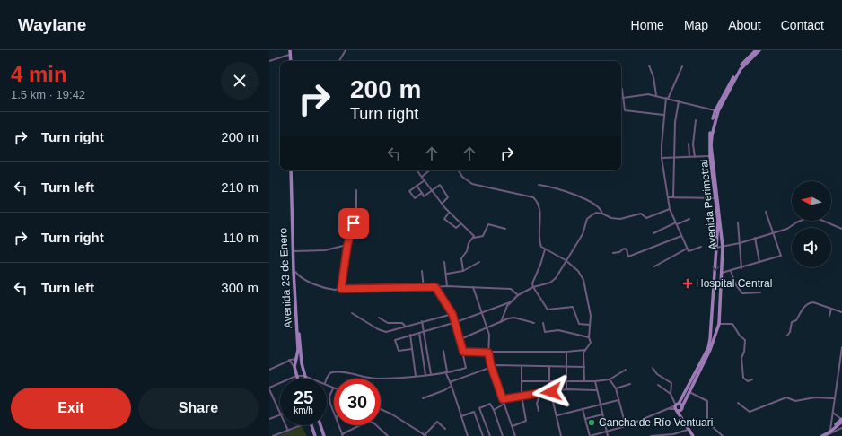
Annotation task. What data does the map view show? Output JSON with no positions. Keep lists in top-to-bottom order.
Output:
{
  "streets": {
    "main road": ["Avenida Perimetral", "Avenida 23 de Enero"]
  },
  "places": {
    "health": ["Hospital Central"],
    "other": ["Cancha de Río Ventuari"]
  },
  "north": "left",
  "page": {
    "header": "Waylane",
    "nav": [
      "Home",
      "Map",
      "About",
      "Contact"
    ],
    "heading": ["4 min", "1.5 km · 19:42"],
    "turn": ["200 m", "Turn right"],
    "list": [
      {
        "name": "Turn right",
        "value": "200 m"
      },
      {
        "name": "Turn left",
        "value": "210 m"
      },
      {
        "name": "Turn right",
        "value": "110 m"
      },
      {
        "name": "Turn left",
        "value": "300 m"
      }
    ],
    "speed": "25 km/h",
    "limit": "30",
    "buttons": ["Exit", "Share"]
  }
}
